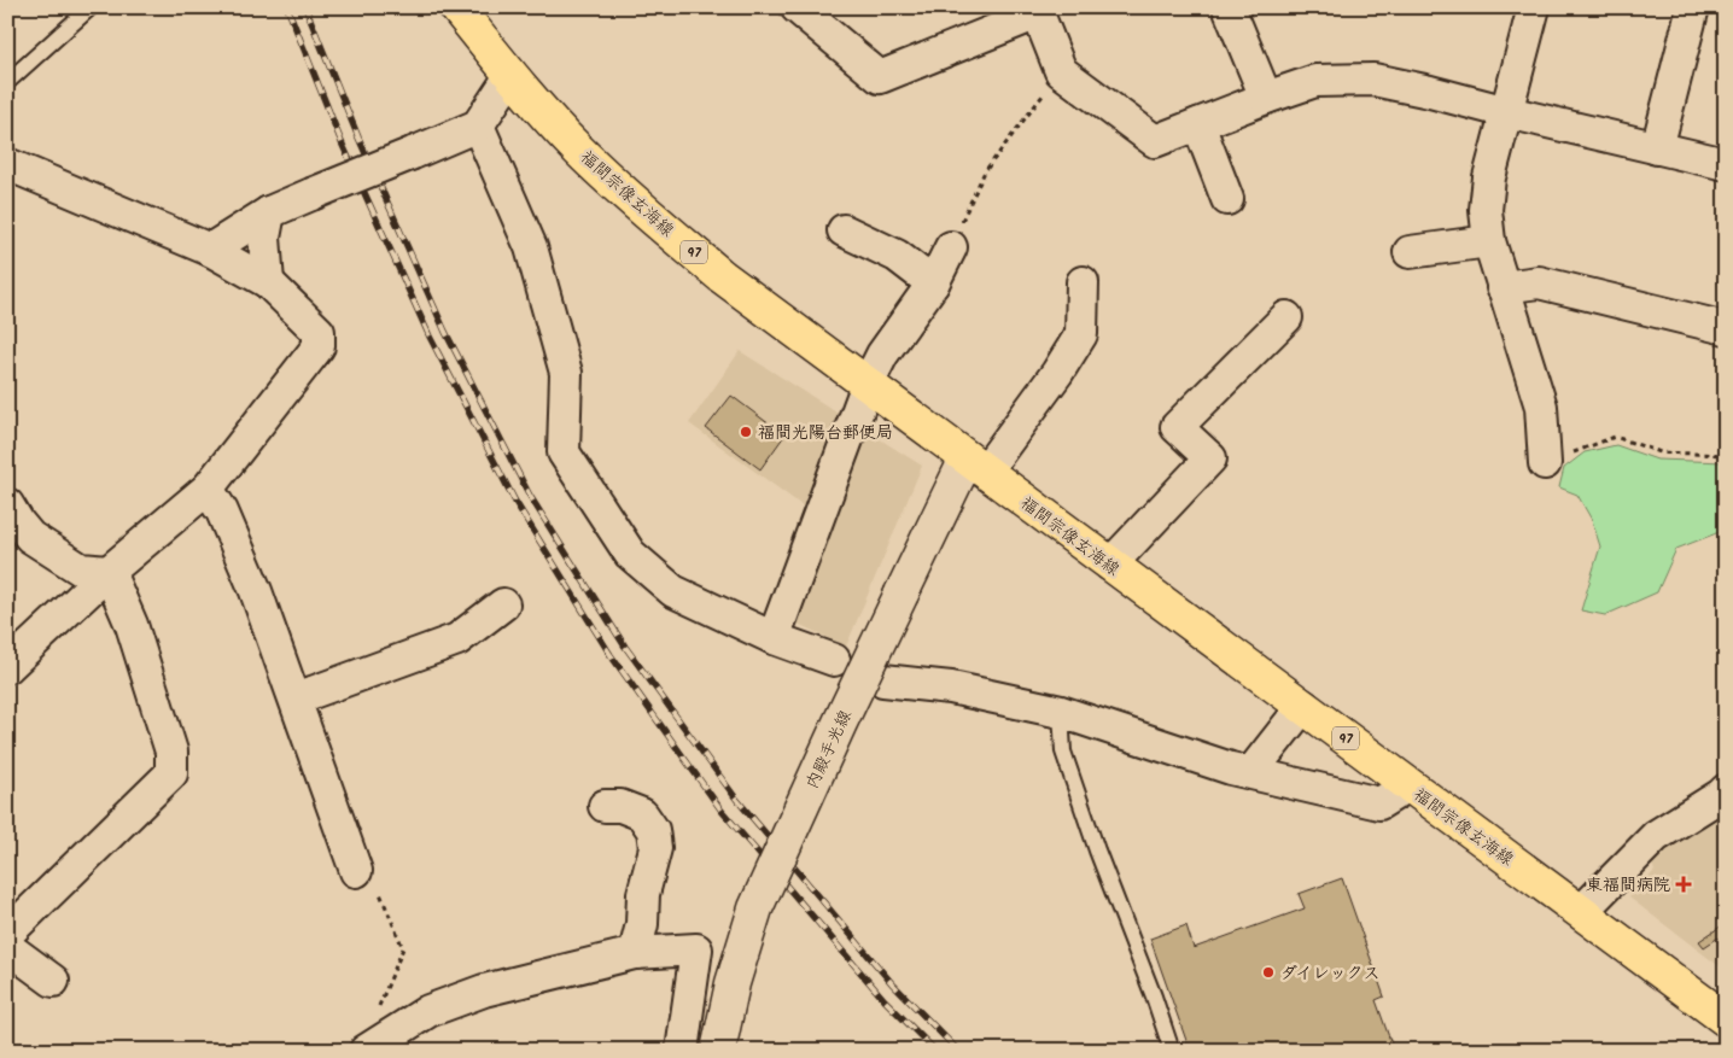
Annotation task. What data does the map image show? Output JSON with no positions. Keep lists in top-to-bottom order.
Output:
{
  "streets": {
    "main road": ["福間宗像玄海線", "97", "内殿手光線"]
  },
  "crossings": [
    ["福間宗像玄海線", "内殿手光線"]
  ],
  "places": {
    "other": ["福間光陽台郵便局", "ダイレックス"],
    "health": ["東福間病院"]
  }
}
